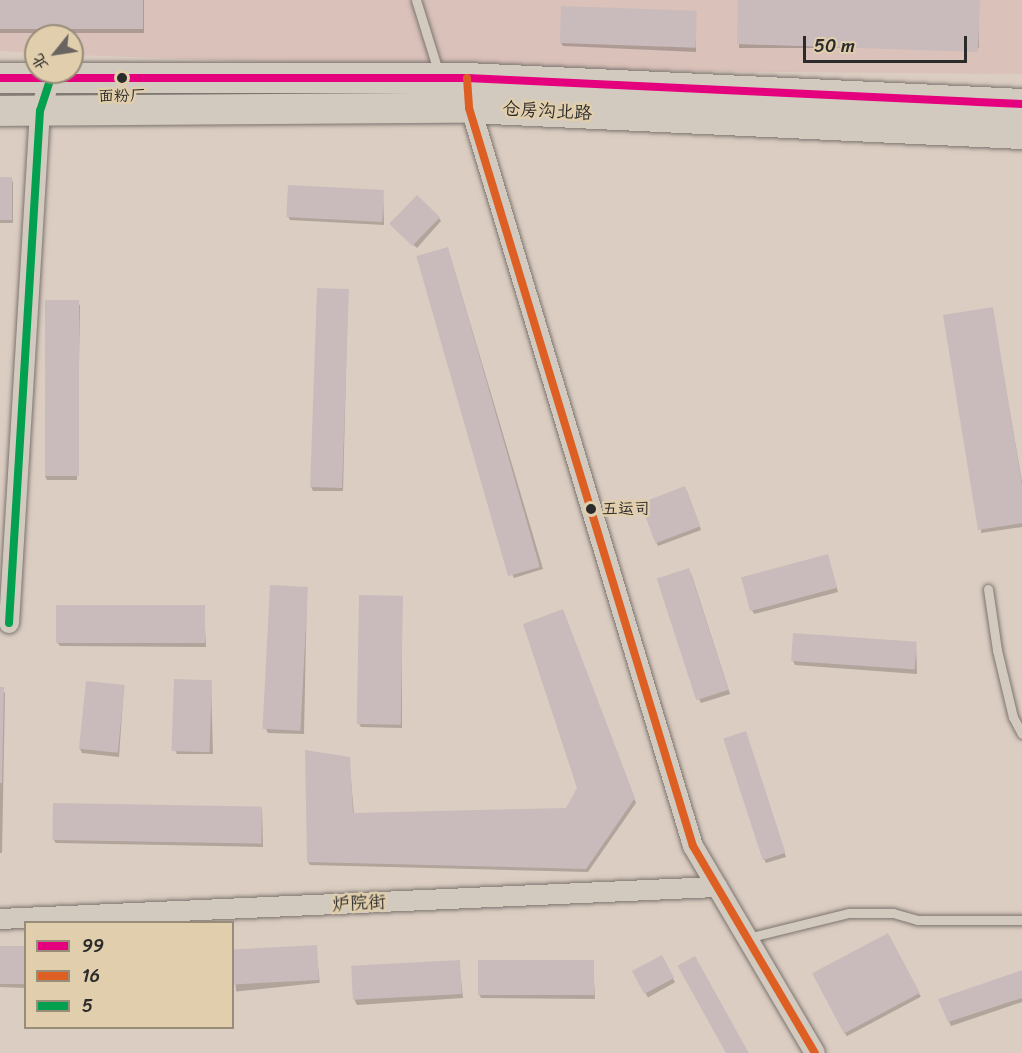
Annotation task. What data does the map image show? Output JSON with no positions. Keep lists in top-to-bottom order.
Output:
{
  "streets": {
    "main road": ["仓房沟北路"],
    "street": ["炉院街"]
  },
  "places": ["面粉厂", "五运司"],
  "lines": ["transit line 99", "transit line 16", "transit line 5"],
  "legend": ["99", "16", "5"],
  "scale_bar": "50 m",
  "north": "bottom left"
}
